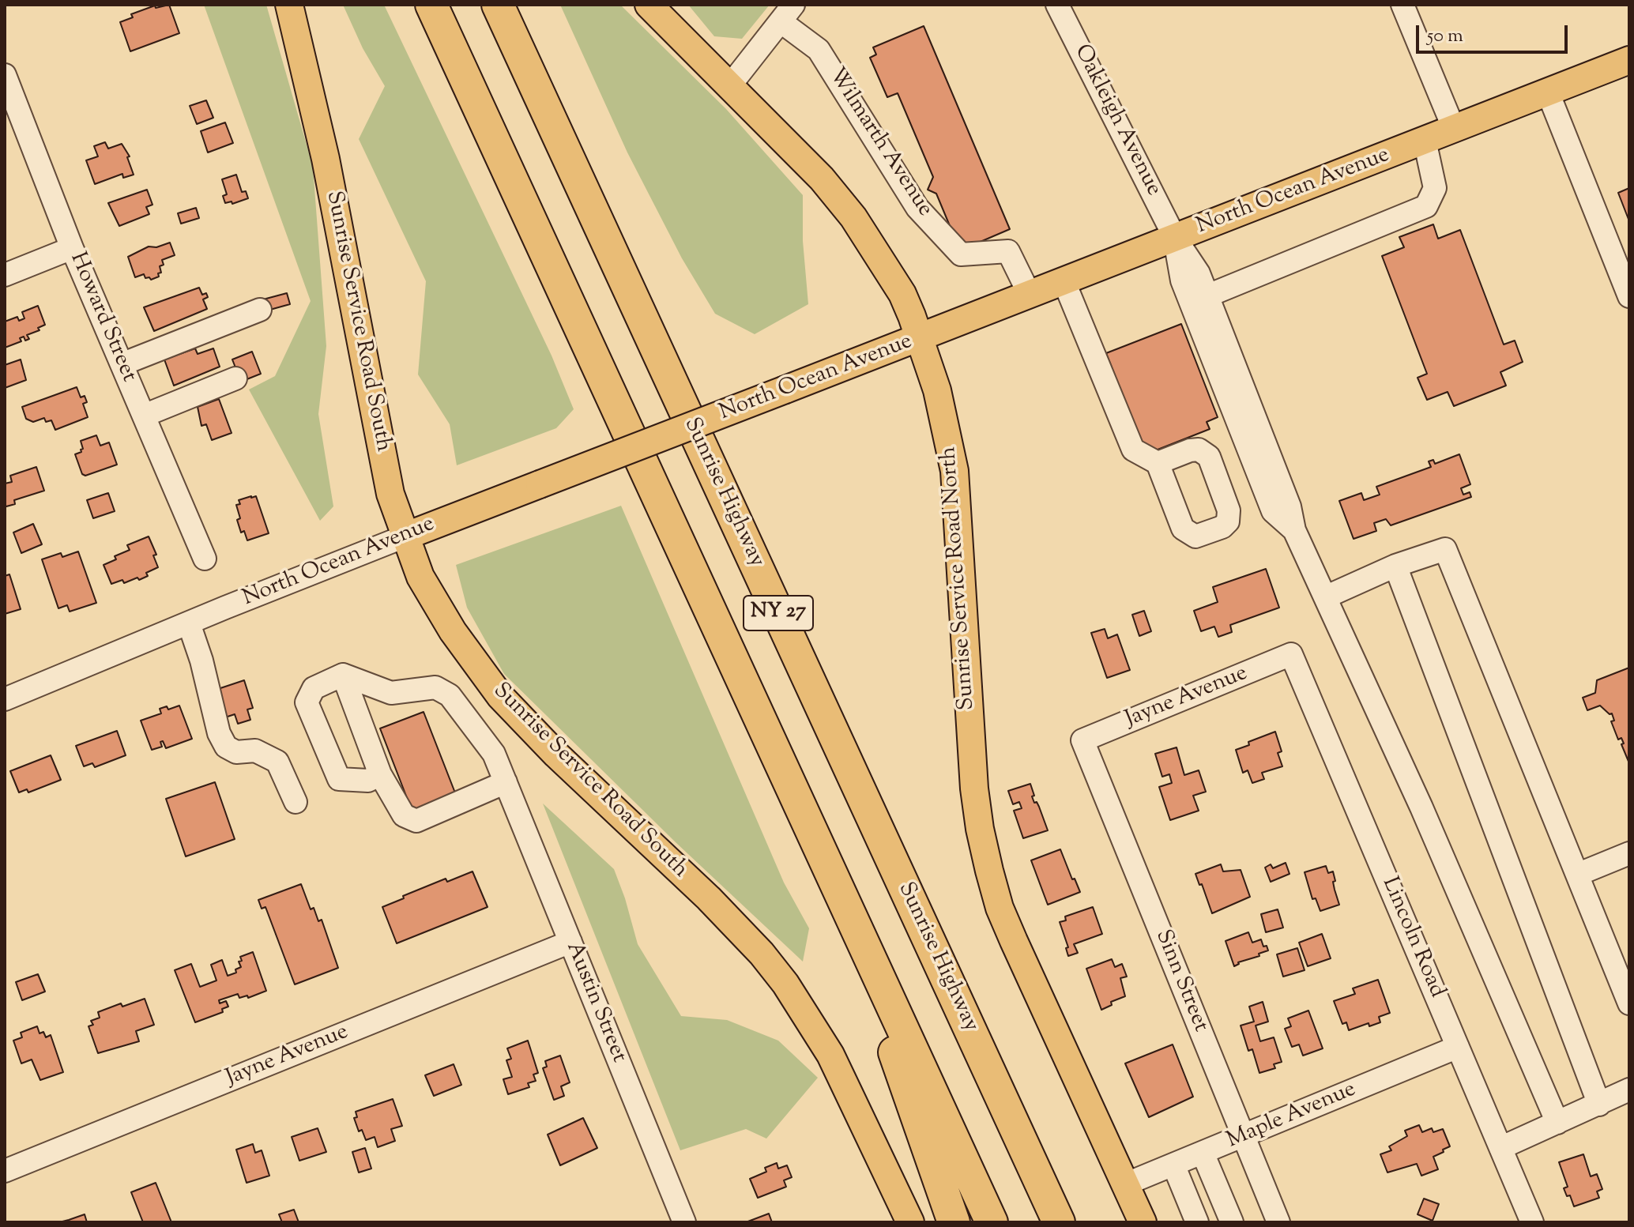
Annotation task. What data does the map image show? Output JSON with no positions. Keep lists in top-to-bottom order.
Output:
{
  "streets": {
    "highway": ["Sunrise Highway", "NY 27"],
    "main road": ["North Ocean Avenue", "Sunrise Service Road South", "Sunrise Service Road North"],
    "street": [
      "Oakleigh Avenue",
      "Wilmarth Avenue",
      "Howard Street",
      "Jayne Avenue",
      "Lincoln Road",
      "Sinn Street",
      "Austin Street",
      "Maple Avenue"
    ]
  },
  "crossings": [
    ["Oakleigh Avenue", "North Ocean Avenue"],
    ["Wilmarth Avenue", "North Ocean Avenue"],
    ["North Ocean Avenue", "Sunrise Service Road South"],
    ["North Ocean Avenue", "Sunrise Service Road North"],
    ["Sunrise Service Road North", "Maple Avenue"],
    ["Jayne Avenue", "Lincoln Road"],
    ["Jayne Avenue", "Sinn Street"],
    ["Jayne Avenue", "Austin Street"],
    ["Lincoln Road", "Maple Avenue"],
    ["Sinn Street", "Maple Avenue"]
  ],
  "scale_bar": "50 m"
}
